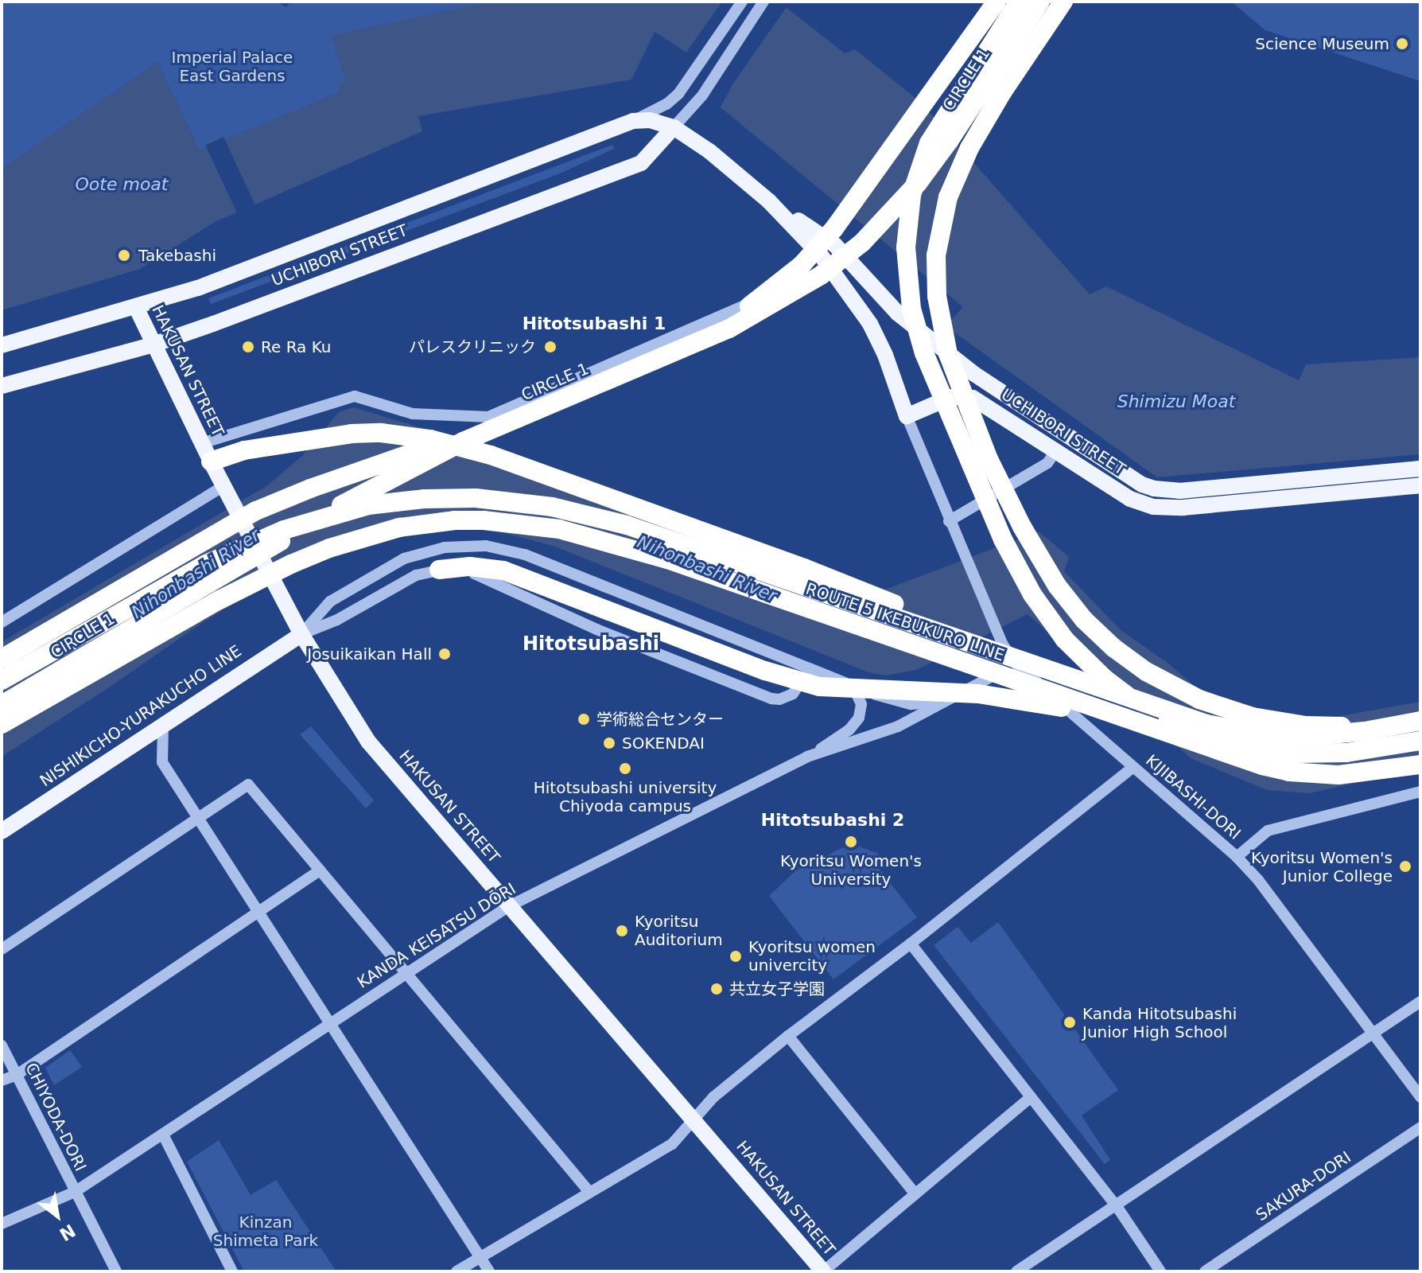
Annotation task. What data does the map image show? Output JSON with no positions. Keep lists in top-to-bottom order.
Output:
{
  "streets": {
    "highway": ["CIRCLE 1", "ROUTE 5 IKEBUKURO LINE"],
    "main road": ["UCHIBORI STREET", "HAKUSAN STREET", "NISHIKICHO-YURAKUCHO LINE"],
    "street": [
      "KIJIBASHI-DORI",
      "KANDA KEISATSU DŌRI",
      "CHIYODA-DORI",
      "SAKURA-DORI"
    ]
  },
  "crossings": [
    ["UCHIBORI STREET", "HAKUSAN STREET"],
    ["UCHIBORI STREET", "KIJIBASHI-DORI"],
    ["HAKUSAN STREET", "NISHIKICHO-YURAKUCHO LINE"],
    ["HAKUSAN STREET", "KANDA KEISATSU DŌRI"],
    ["KIJIBASHI-DORI", "KANDA KEISATSU DŌRI"],
    ["KANDA KEISATSU DŌRI", "CHIYODA-DORI"]
  ],
  "districts": ["Hitotsubashi 1", "Hitotsubashi", "Hitotsubashi 2"],
  "water": ["Oote moat", "Shimizu Moat", "Nihonbashi River"],
  "parks": ["Imperial Palace East Gardens", "Kinzan Shimeta Park"],
  "places": [
    "Science Museum",
    "Takebashi",
    "Re Ra Ku",
    "パレスクリニック",
    "Josuikaikan Hall",
    "学術総合センター",
    "SOKENDAI",
    "Hitotsubashi university Chiyoda campus",
    "Kyoritsu Women's University",
    "Kyoritsu Women's Junior College",
    "Kyoritsu Auditorium",
    "Kyoritsu women univercity",
    "共立女子学園",
    "Kanda Hitotsubashi Junior High School"
  ],
  "north": "bottom right"
}
